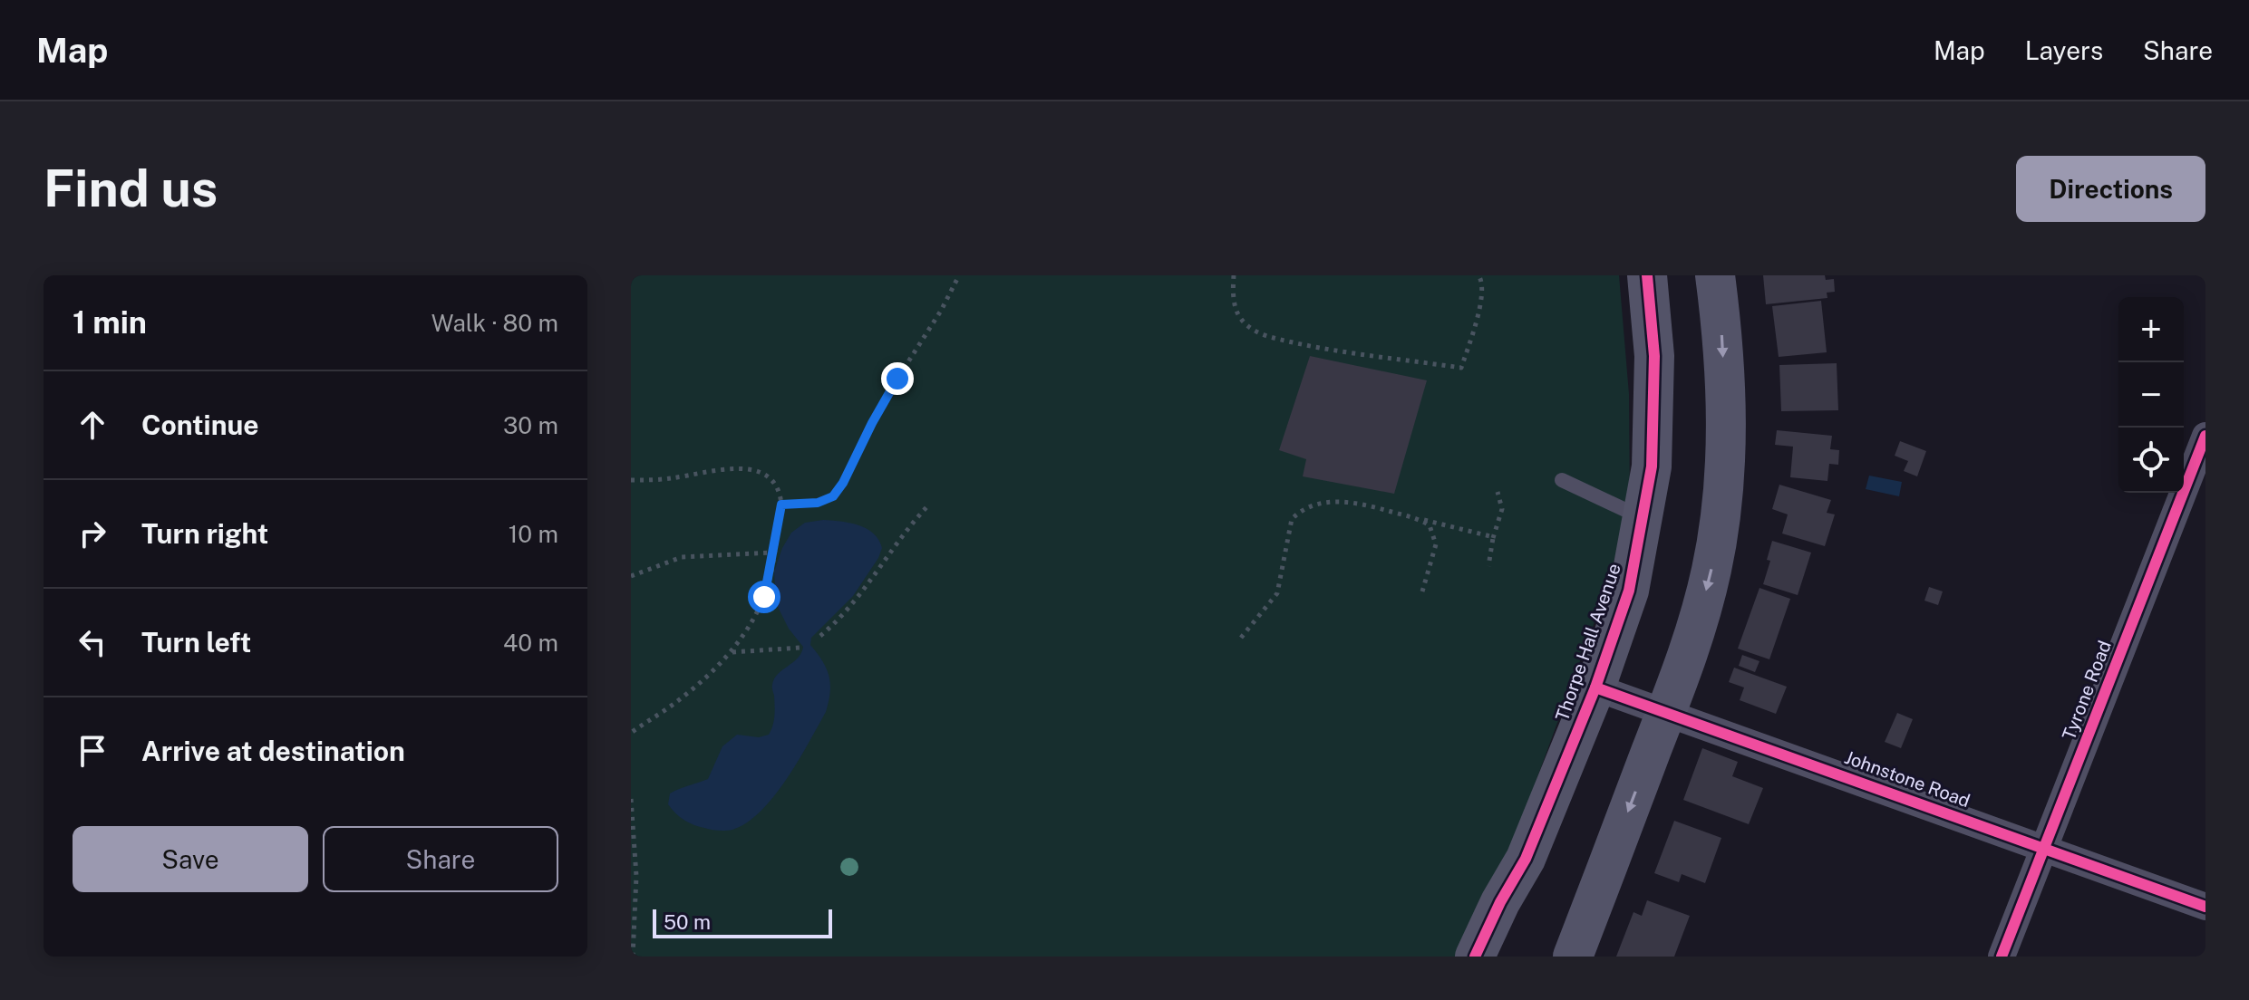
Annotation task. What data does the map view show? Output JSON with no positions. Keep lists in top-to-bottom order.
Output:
{
  "streets": {
    "street": ["Thorpe Hall Avenue", "Tyrone Road", "Johnstone Road"]
  },
  "crossings": [
    ["Thorpe Hall Avenue", "Johnstone Road"],
    ["Tyrone Road", "Johnstone Road"]
  ],
  "scale_bar": "50 m",
  "page": {
    "header": "Map",
    "nav": ["Map", "Layers", "Share"],
    "buttons": [
      "Directions",
      ["Save", "Share"]
    ],
    "title": "Find us",
    "heading": ["1 min", "Walk · 80 m"],
    "map_buttons": ["+", "−"],
    "list": [
      ["Continue", "30 m"],
      ["Turn right", "10 m"],
      ["Turn left", "40 m"],
      "Arrive at destination"
    ],
    "scale": "50 m"
  }
}
